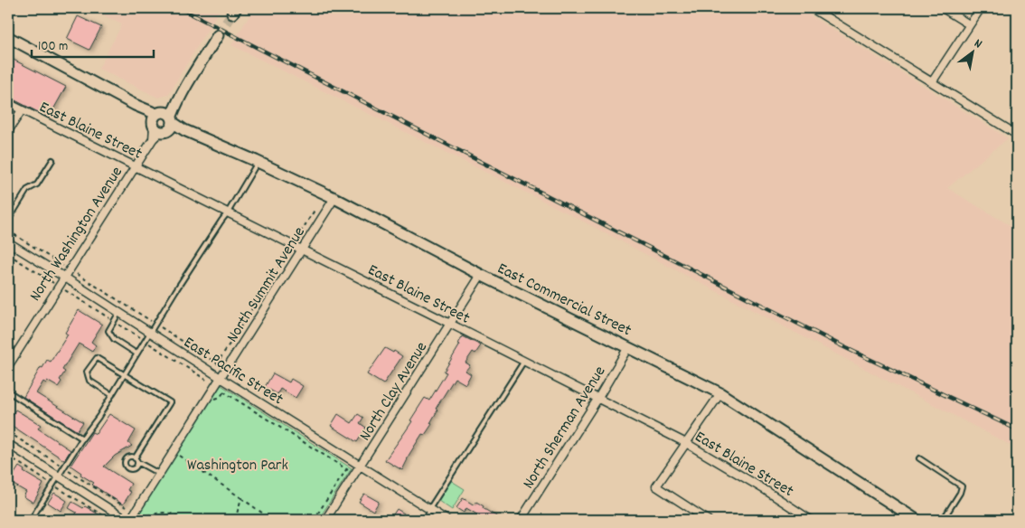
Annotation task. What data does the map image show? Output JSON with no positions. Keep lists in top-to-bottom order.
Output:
{
  "streets": {
    "street": [
      "East Blaine Street",
      "North Washington Avenue",
      "North Summit Avenue",
      "East Commercial Street",
      "East Pacific Street",
      "North Clay Avenue",
      "North Sherman Avenue"
    ]
  },
  "crossings": [
    ["East Blaine Street", "North Washington Avenue"],
    ["East Blaine Street", "North Summit Avenue"],
    ["East Blaine Street", "North Clay Avenue"],
    ["East Blaine Street", "North Sherman Avenue"],
    ["North Washington Avenue", "East Commercial Street"],
    ["North Washington Avenue", "East Pacific Street"],
    ["North Summit Avenue", "East Commercial Street"],
    ["North Summit Avenue", "East Pacific Street"],
    ["East Commercial Street", "North Clay Avenue"],
    ["East Commercial Street", "North Sherman Avenue"],
    ["East Pacific Street", "North Clay Avenue"]
  ],
  "parks": ["Washington Park"],
  "scale_bar": "100 m",
  "north": "top right"
}
